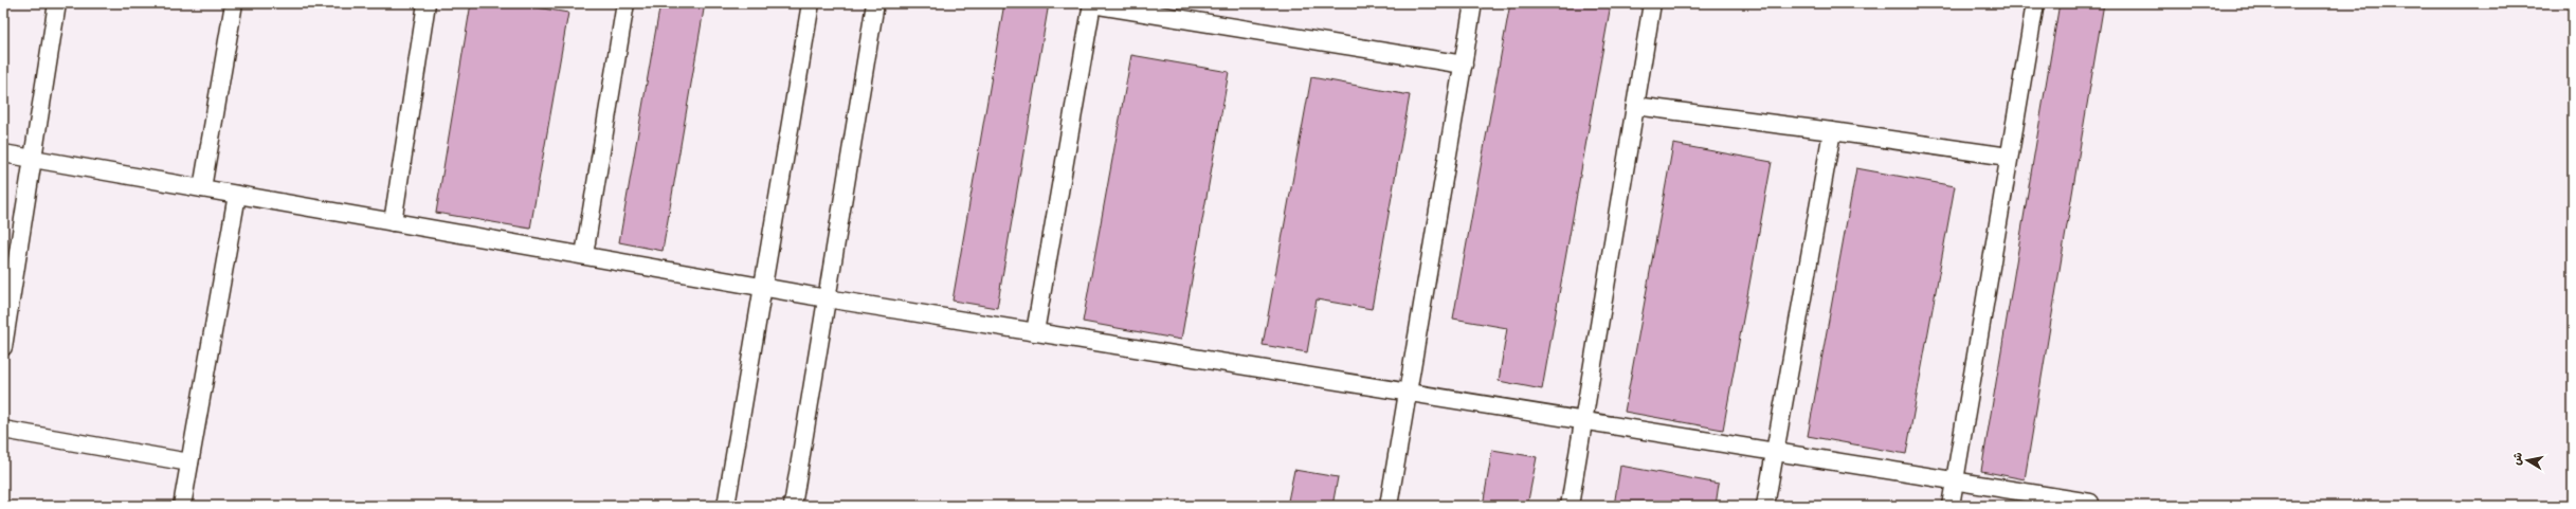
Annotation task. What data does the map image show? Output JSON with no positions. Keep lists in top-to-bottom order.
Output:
{
  "north": "left"
}
